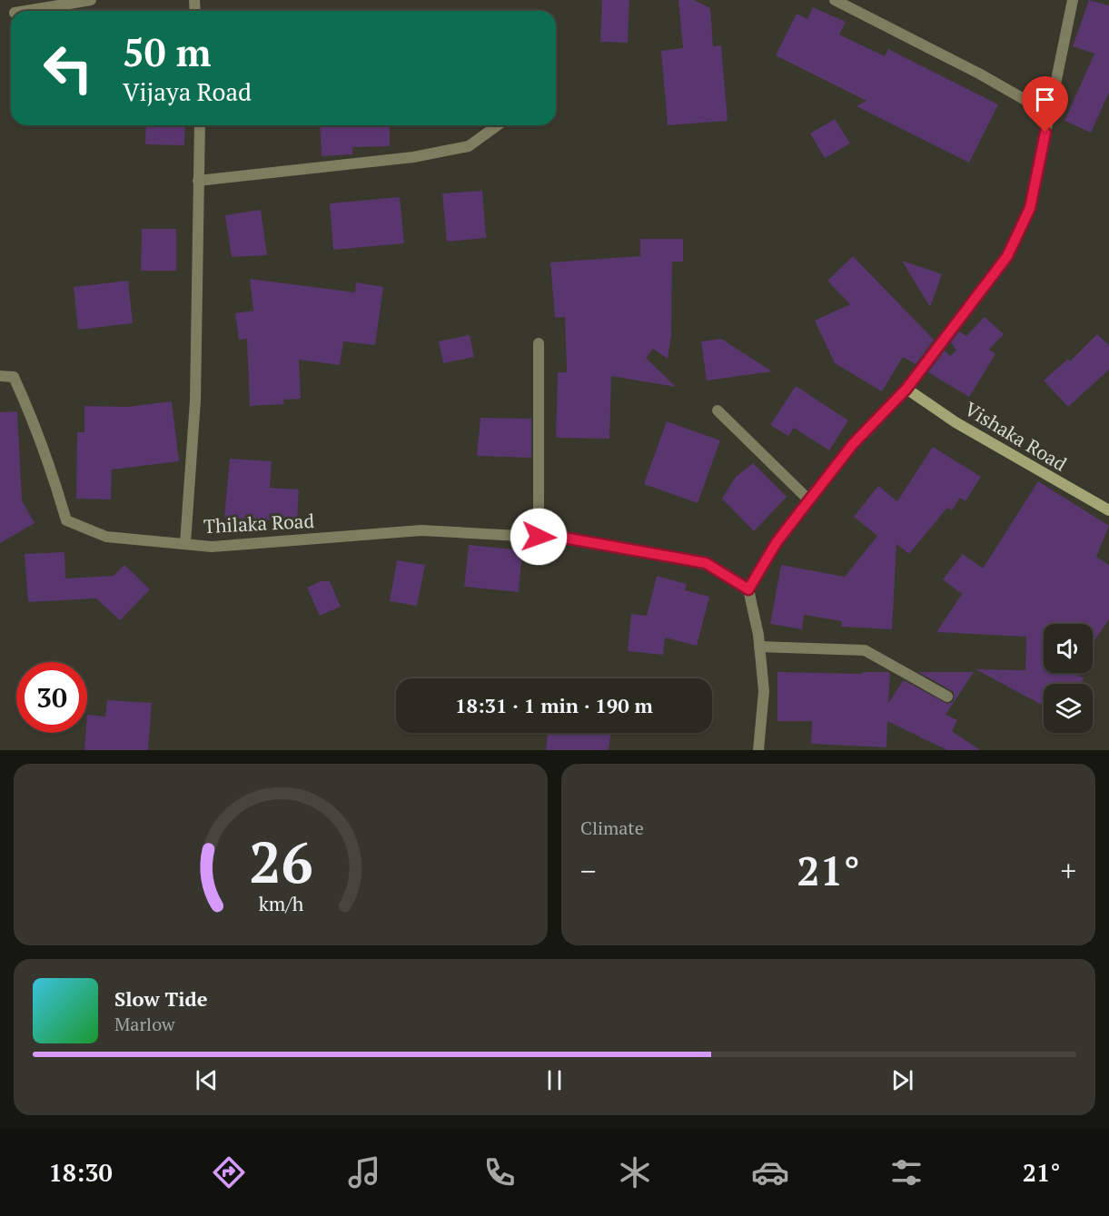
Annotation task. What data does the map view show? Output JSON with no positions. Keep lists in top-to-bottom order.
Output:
{
  "streets": {
    "street": ["Vishaka Road", "Thilaka Road"]
  },
  "page": {
    "turn": ["50 m", "Vijaya Road"],
    "limit": "30",
    "trip": "18:31 · 1 min · 190 m",
    "tile": "Climate",
    "heat": ["−", "21°", "+"],
    "song": ["Slow Tide", "Marlow"],
    "tabs": ["18:30", "21°"],
    "gauge": ["26", "km/h"]
  }
}
